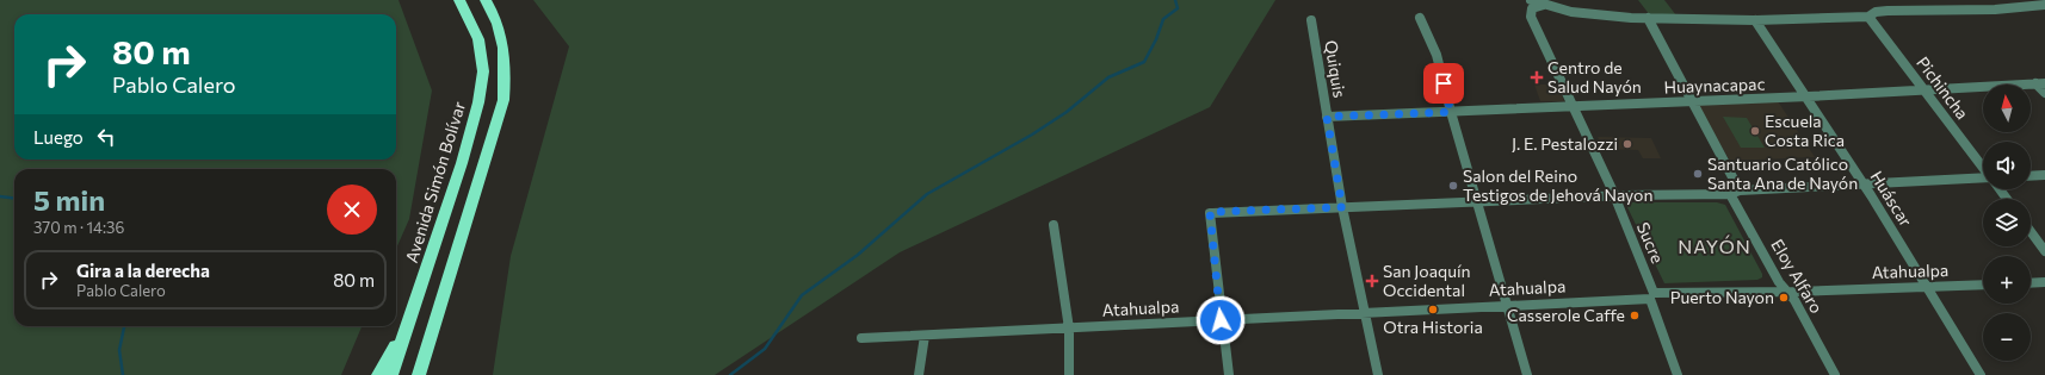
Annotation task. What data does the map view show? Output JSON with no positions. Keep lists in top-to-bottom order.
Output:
{
  "streets": {
    "highway": ["Avenida Simón Bolívar"],
    "street": [
      "Quiquis",
      "Huaynacapac",
      "Pichincha",
      "Huáscar",
      "Sucre",
      "Atahualpa",
      "Eloy Alfaro"
    ]
  },
  "crossings": [
    ["Quiquis", "Huaynacapac"],
    ["Quiquis", "Atahualpa"],
    ["Huaynacapac", "Pichincha"],
    ["Huaynacapac", "Huáscar"],
    ["Huaynacapac", "Sucre"],
    ["Huaynacapac", "Eloy Alfaro"],
    ["Huáscar", "Atahualpa"],
    ["Sucre", "Atahualpa"],
    ["Atahualpa", "Eloy Alfaro"]
  ],
  "districts": ["NAYÓN"],
  "places": {
    "health": ["Centro de Salud Nayón", "San Joaquín Occidental"],
    "other": [
      "Escuela Costa Rica",
      "J. E. Pestalozzi",
      "Santuario Católico Santa Ana de Nayón",
      "Salon del Reino Testigos de Jehová Nayon",
      "Puerto Nayon",
      "Otra Historia",
      "Casserole Caffe"
    ]
  },
  "north": "top",
  "page": {
    "turn": ["80 m", "Pablo Calero"],
    "map_buttons": ["+", "−"],
    "then": "Luego",
    "heading": ["5 min", "370 m · 14:36"],
    "list": [
      {
        "name": "Gira a la derecha",
        "note": "Pablo Calero",
        "value": "80 m"
      }
    ]
  }
}
